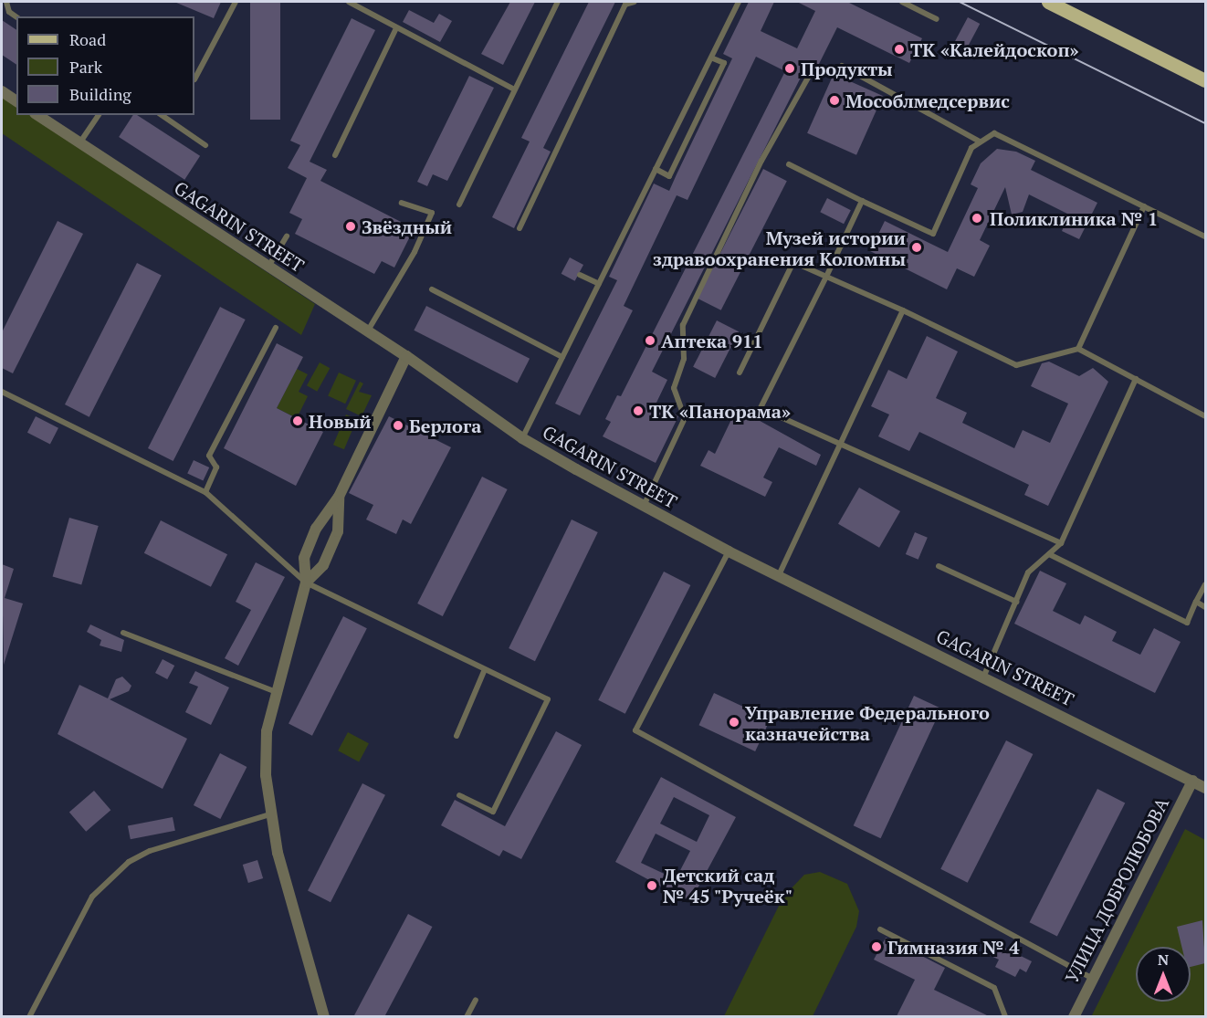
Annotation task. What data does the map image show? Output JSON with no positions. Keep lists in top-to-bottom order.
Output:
{
  "streets": {
    "street": ["GAGARIN STREET", "УЛИЦА ДОБРОЛЮБОВА"]
  },
  "crossings": [
    ["GAGARIN STREET", "УЛИЦА ДОБРОЛЮБОВА"]
  ],
  "places": [
    "ТК «Калейдоскоп»",
    "Продукты",
    "Мособлмедсервис",
    "Поликлиника № 1",
    "Звёздный",
    "Музей истории здравоохранения Коломны",
    "Аптека 911",
    "ТК «Панорама»",
    "Новый",
    "Берлога",
    "Управление Федерального казначейства",
    "Детский сад № 45 \"Ручеёк\"",
    "Гимназия № 4"
  ],
  "legend": ["Road", "Park", "Building"],
  "north": "top"
}
